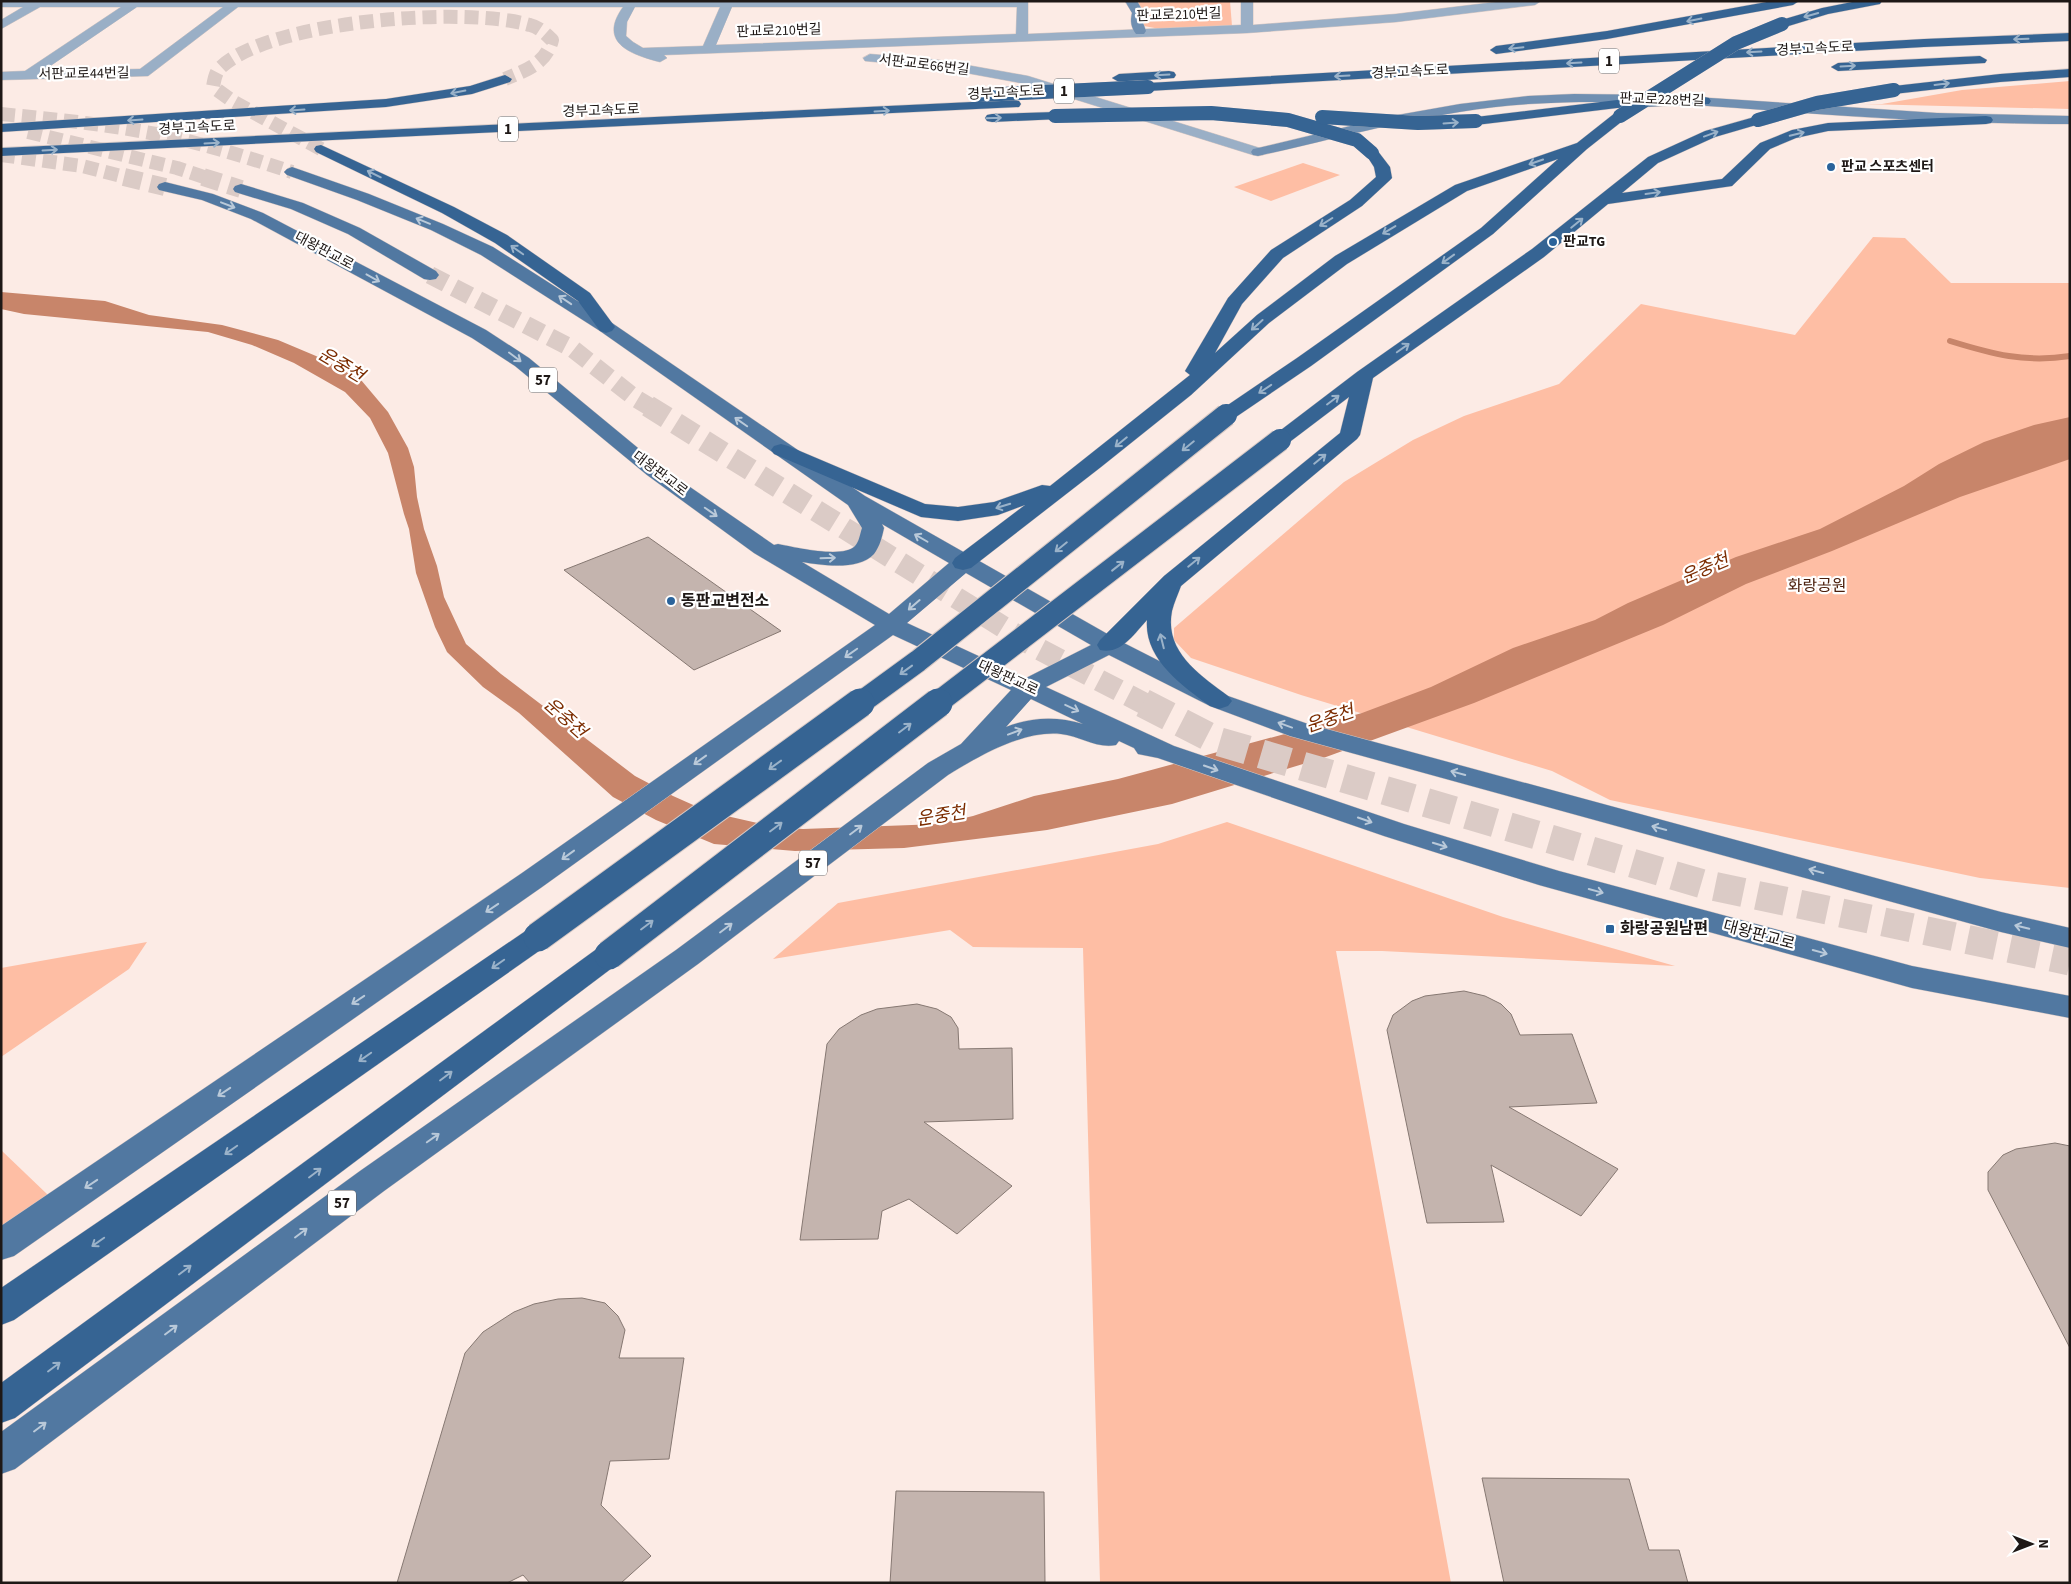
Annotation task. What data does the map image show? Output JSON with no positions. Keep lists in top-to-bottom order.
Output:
{
  "streets": {
    "highway": ["경부고속도로", "1"],
    "main road": ["대왕판교로", "57"],
    "street": [
      "판교로210번길",
      "서판교로66번길",
      "서판교로44번길",
      "판교로228번길"
    ]
  },
  "crossings": [
    ["서판교로66번길", "판교로228번길"],
    ["대왕판교로", "57"]
  ],
  "water": ["운중천"],
  "parks": ["화랑공원"],
  "places": {
    "other": ["판교 스포츠센터", "판교TG", "동판교변전소"],
    "transit": ["화랑공원남편"]
  },
  "north": "right"
}
